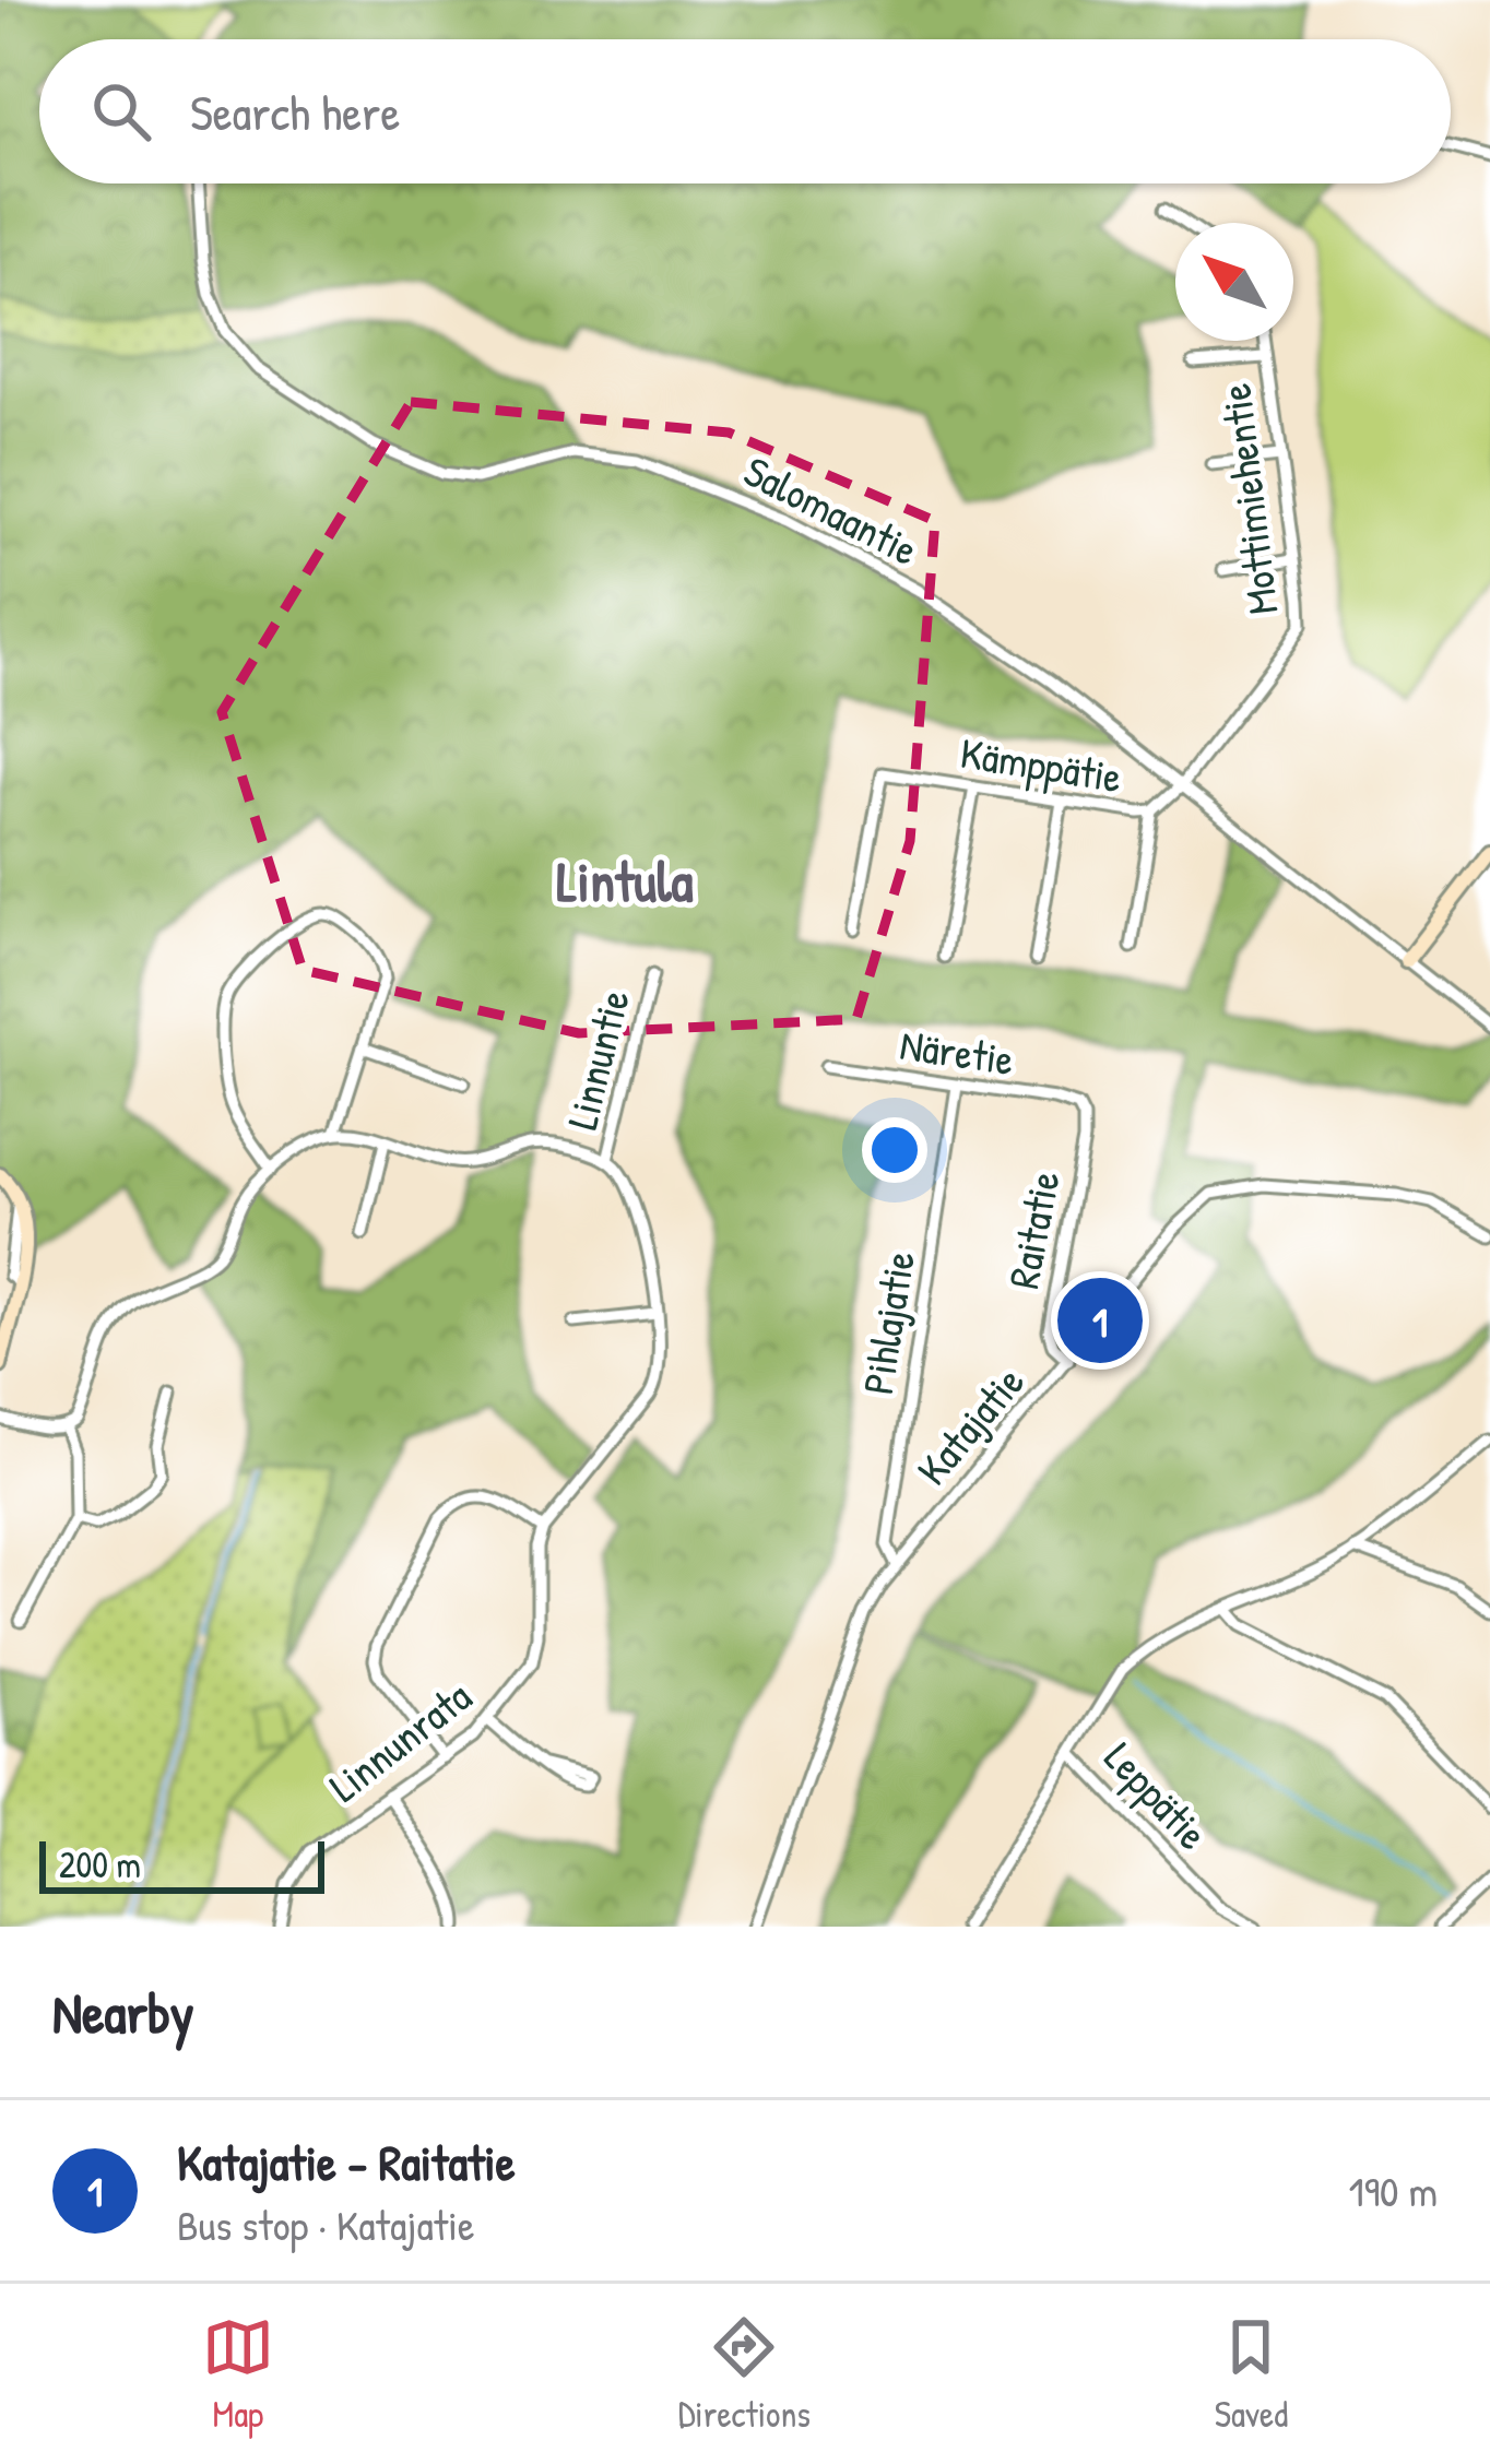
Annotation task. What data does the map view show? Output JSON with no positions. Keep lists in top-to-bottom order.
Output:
{
  "streets": {
    "street": [
      "Mottimiehentie",
      "Salomaantie",
      "Kämppätie",
      "Näretie",
      "Linnuntie",
      "Raitatie",
      "Pihlajatie",
      "Katajatie",
      "Linnunrata",
      "Leppätie"
    ]
  },
  "crossings": [
    ["Mottimiehentie", "Salomaantie"],
    ["Mottimiehentie", "Kämppätie"],
    ["Salomaantie", "Kämppätie"],
    ["Näretie", "Raitatie"],
    ["Näretie", "Pihlajatie"],
    ["Raitatie", "Katajatie"],
    ["Pihlajatie", "Katajatie"]
  ],
  "districts": ["Lintula"],
  "scale_bar": "200 m",
  "north": "top left",
  "page": {
    "search": "Search here",
    "pins": "1",
    "scale": "200 m",
    "heading": "Nearby",
    "list": [
      {
        "mark": "1",
        "name": "Katajatie - Raitatie",
        "note": "Bus stop · Katajatie",
        "value": "190 m"
      }
    ],
    "nav": ["Map", "Directions", "Saved"]
  }
}
